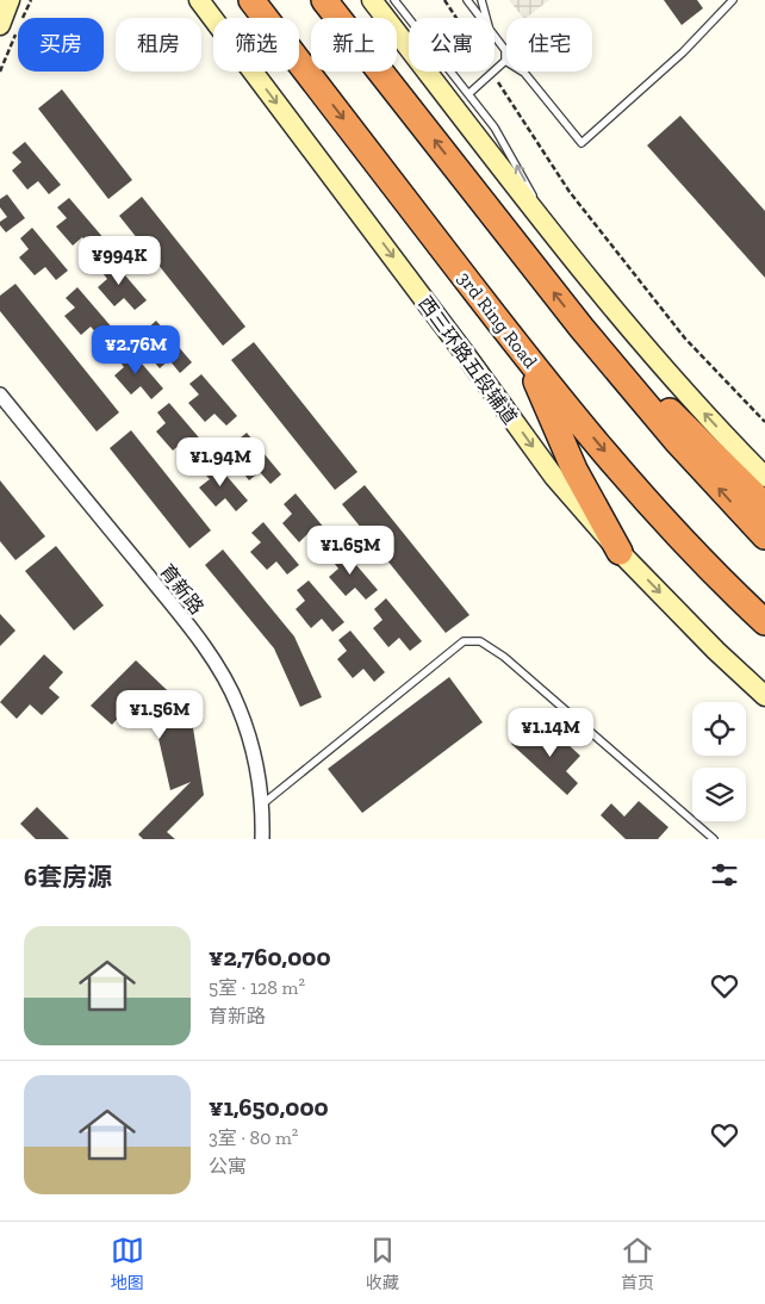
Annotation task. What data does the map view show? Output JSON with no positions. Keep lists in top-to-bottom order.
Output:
{
  "streets": {
    "highway": ["3rd Ring Road"],
    "main road": ["西三环路五段辅道"],
    "street": ["育新路"]
  },
  "page": {
    "chip": [
      "买房",
      "租房",
      "筛选",
      "新上",
      "公寓",
      "住宅"
    ],
    "price": [
      "¥994K",
      "¥2.76M",
      "¥1.94M",
      "¥1.65M",
      "¥1.56M",
      "¥1.14M"
    ],
    "heading": "6套房源",
    "list": [
      {
        "name": "¥2,760,000",
        "note": "5室 · 128 m² · 育新路"
      },
      {
        "name": "¥1,650,000",
        "note": "3室 · 80 m² · 公寓"
      }
    ],
    "tabs": ["地图", "收藏", "首页"]
  }
}
